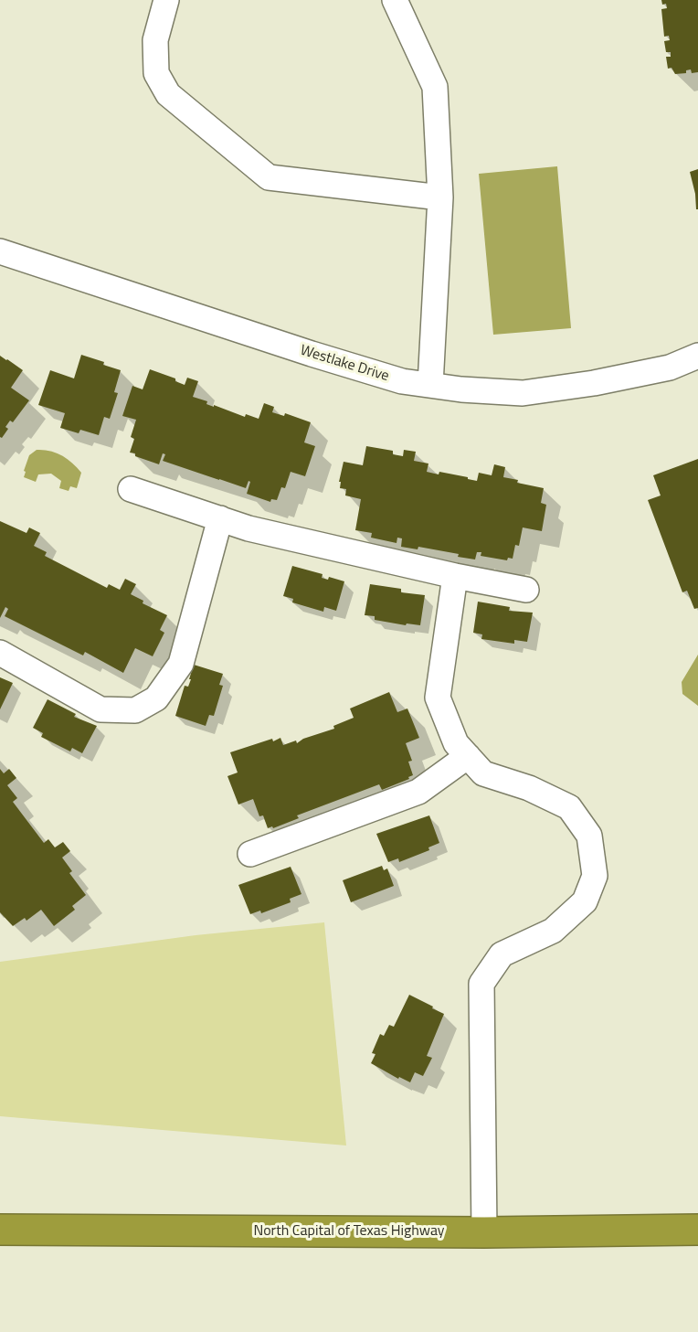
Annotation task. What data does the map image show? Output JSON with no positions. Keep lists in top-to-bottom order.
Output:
{
  "streets": {
    "highway": ["North Capital of Texas Highway"],
    "street": ["Westlake Drive"]
  }
}
